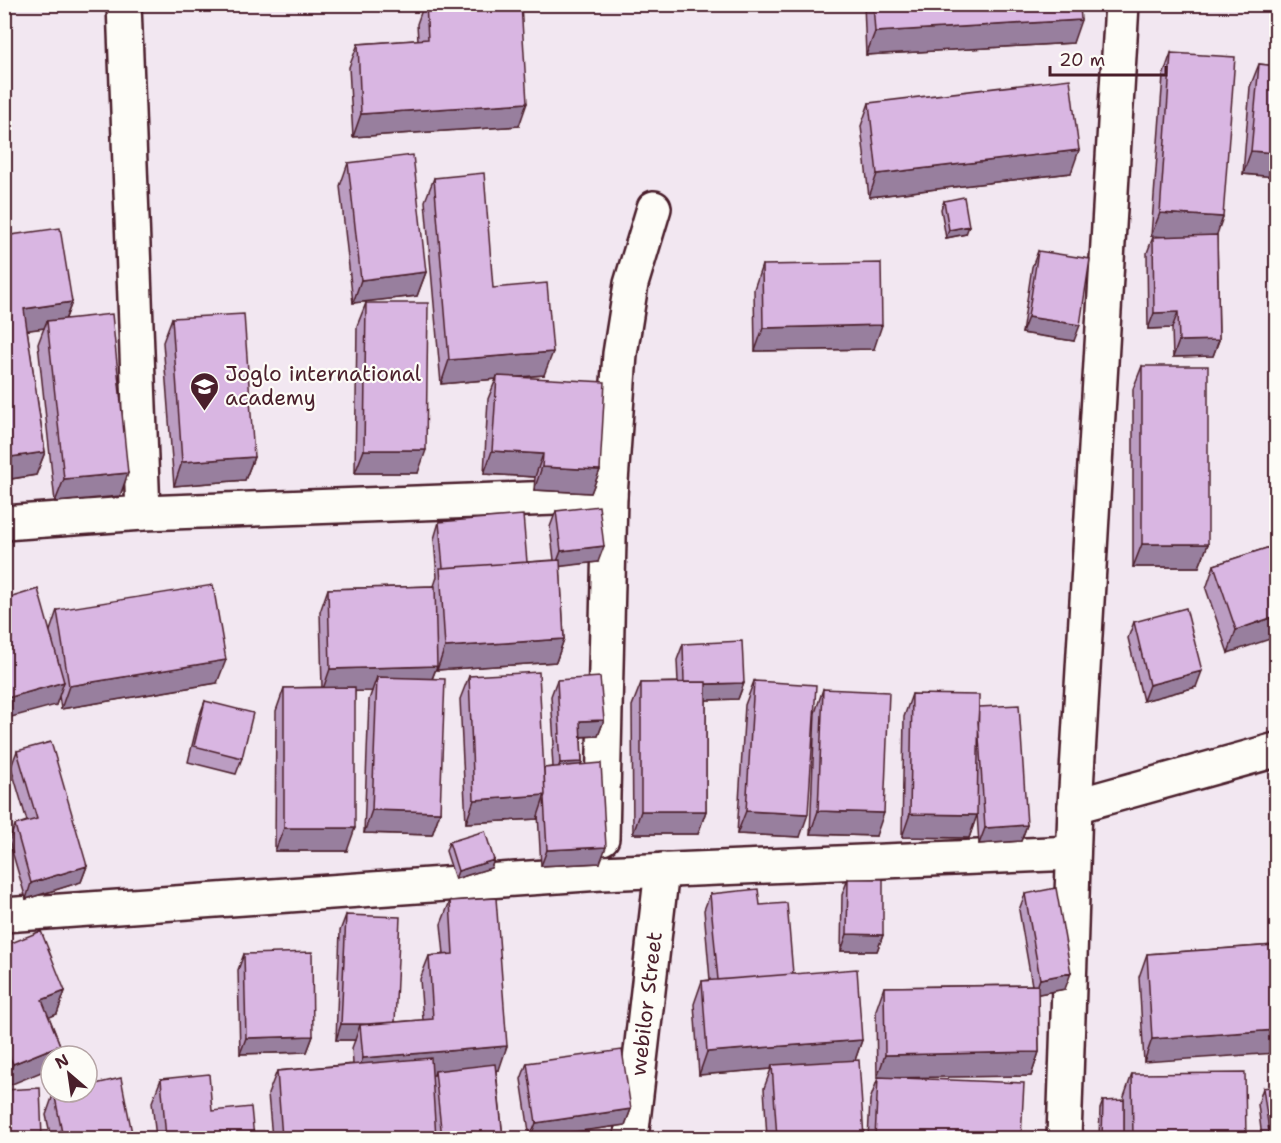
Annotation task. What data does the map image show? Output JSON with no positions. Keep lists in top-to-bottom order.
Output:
{
  "streets": {
    "street": ["webilor Street"]
  },
  "places": {
    "school or university": ["Joglo international academy"]
  },
  "scale_bar": "20 m",
  "north": "top left"
}
